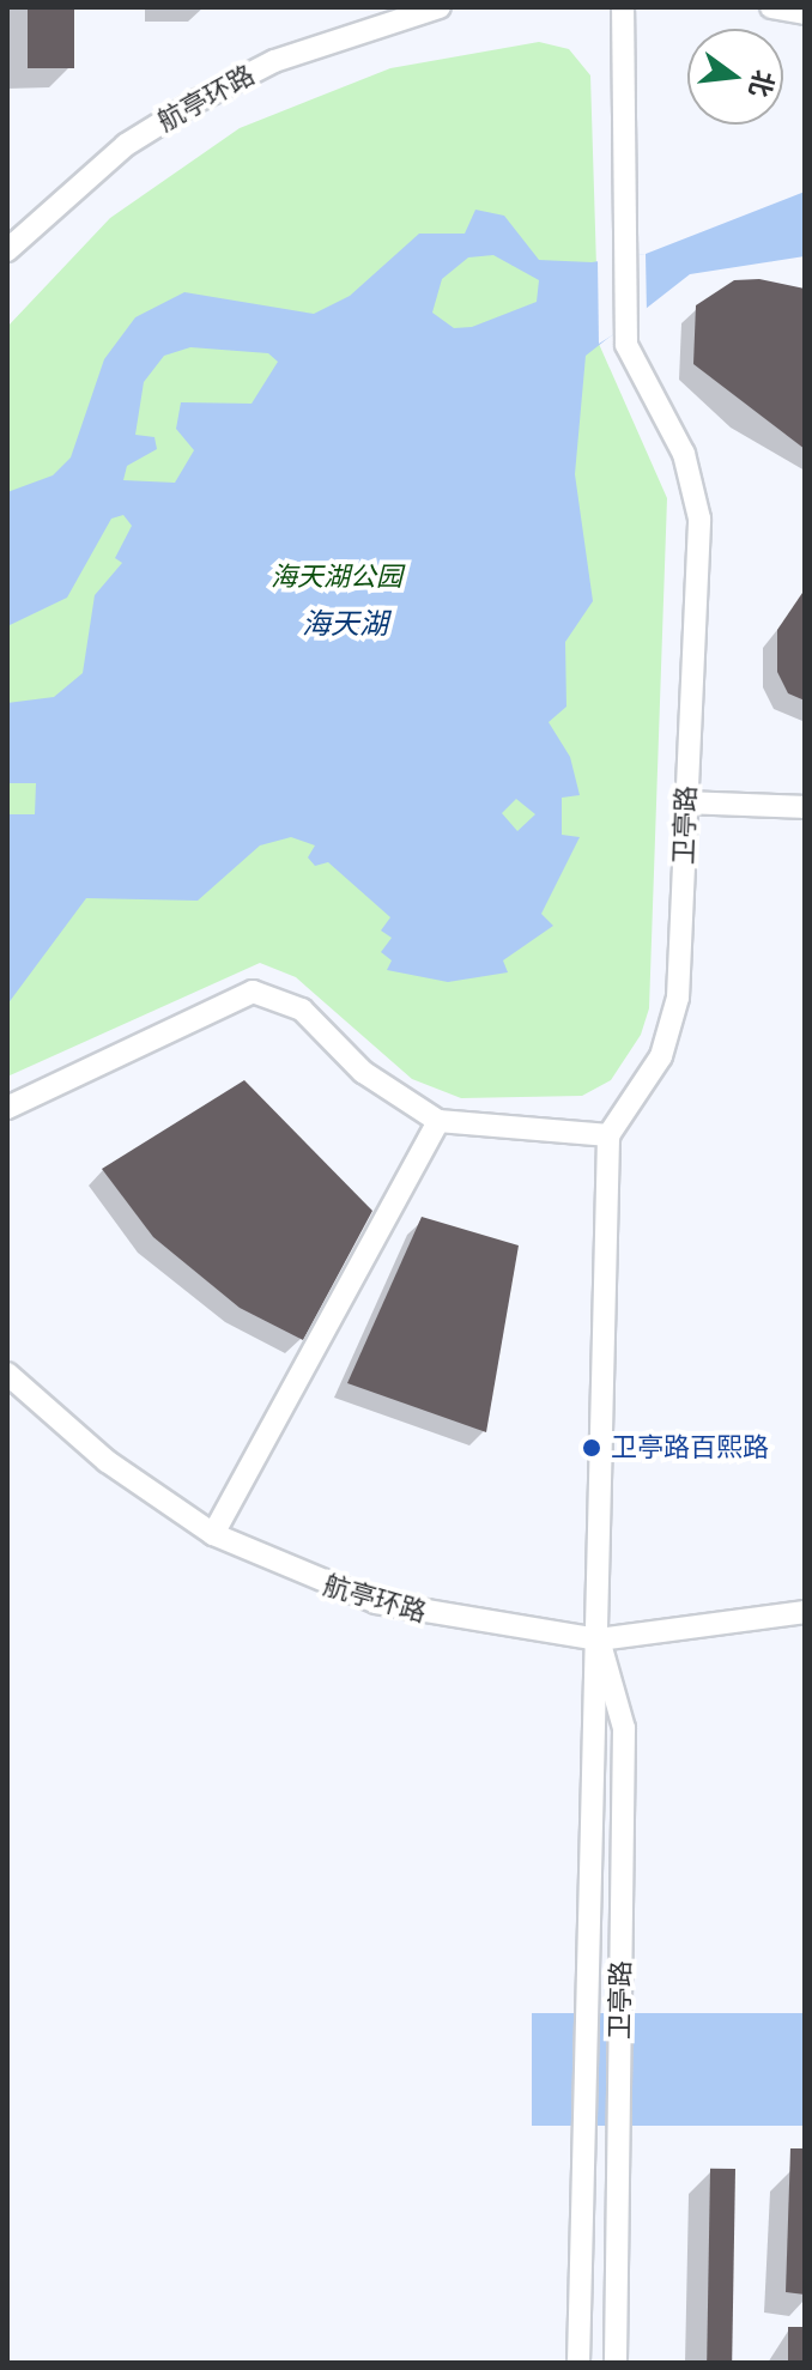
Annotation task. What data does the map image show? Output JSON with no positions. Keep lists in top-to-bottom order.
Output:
{
  "streets": {
    "street": ["航亭环路", "卫亭路"]
  },
  "crossings": [
    ["航亭环路", "卫亭路"]
  ],
  "water": ["海天湖"],
  "parks": ["海天湖公园"],
  "places": ["卫亭路百熙路"],
  "north": "right"
}
